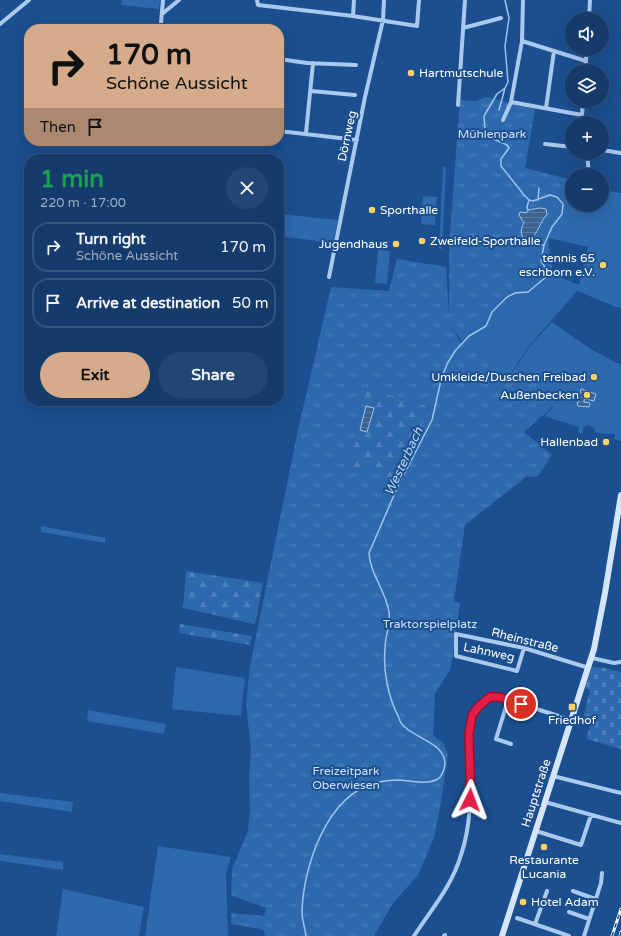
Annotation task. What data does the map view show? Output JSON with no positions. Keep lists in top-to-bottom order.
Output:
{
  "streets": {
    "street": [
      "Dörnweg",
      "Rheinstraße",
      "Lahnweg",
      "Hauptstraße"
    ]
  },
  "crossings": [
    ["Rheinstraße", "Lahnweg"],
    ["Rheinstraße", "Hauptstraße"]
  ],
  "water": ["Westerbach"],
  "parks": ["Mühlenpark", "Traktorspielplatz", "Freizeitpark Oberwiesen"],
  "places": {
    "other": [
      "Hartmutschule",
      "Sporthalle",
      "Zweifeld-Sporthalle",
      "Jugendhaus",
      "tennis 65 eschborn e.V.",
      "Umkleide/Duschen Freibad",
      "Außenbecken",
      "Hallenbad",
      "Restaurante Lucania",
      "Hotel Adam"
    ],
    "transit": ["Friedhof"]
  },
  "page": {
    "map_buttons": ["+", "−"],
    "turn": ["170 m", "Schöne Aussicht"],
    "then": "Then",
    "heading": ["1 min", "220 m · 17:00"],
    "list": [
      {
        "name": "Turn right",
        "note": "Schöne Aussicht",
        "value": "170 m"
      },
      {
        "name": "Arrive at destination",
        "value": "50 m"
      }
    ],
    "buttons": ["Exit", "Share"]
  }
}
